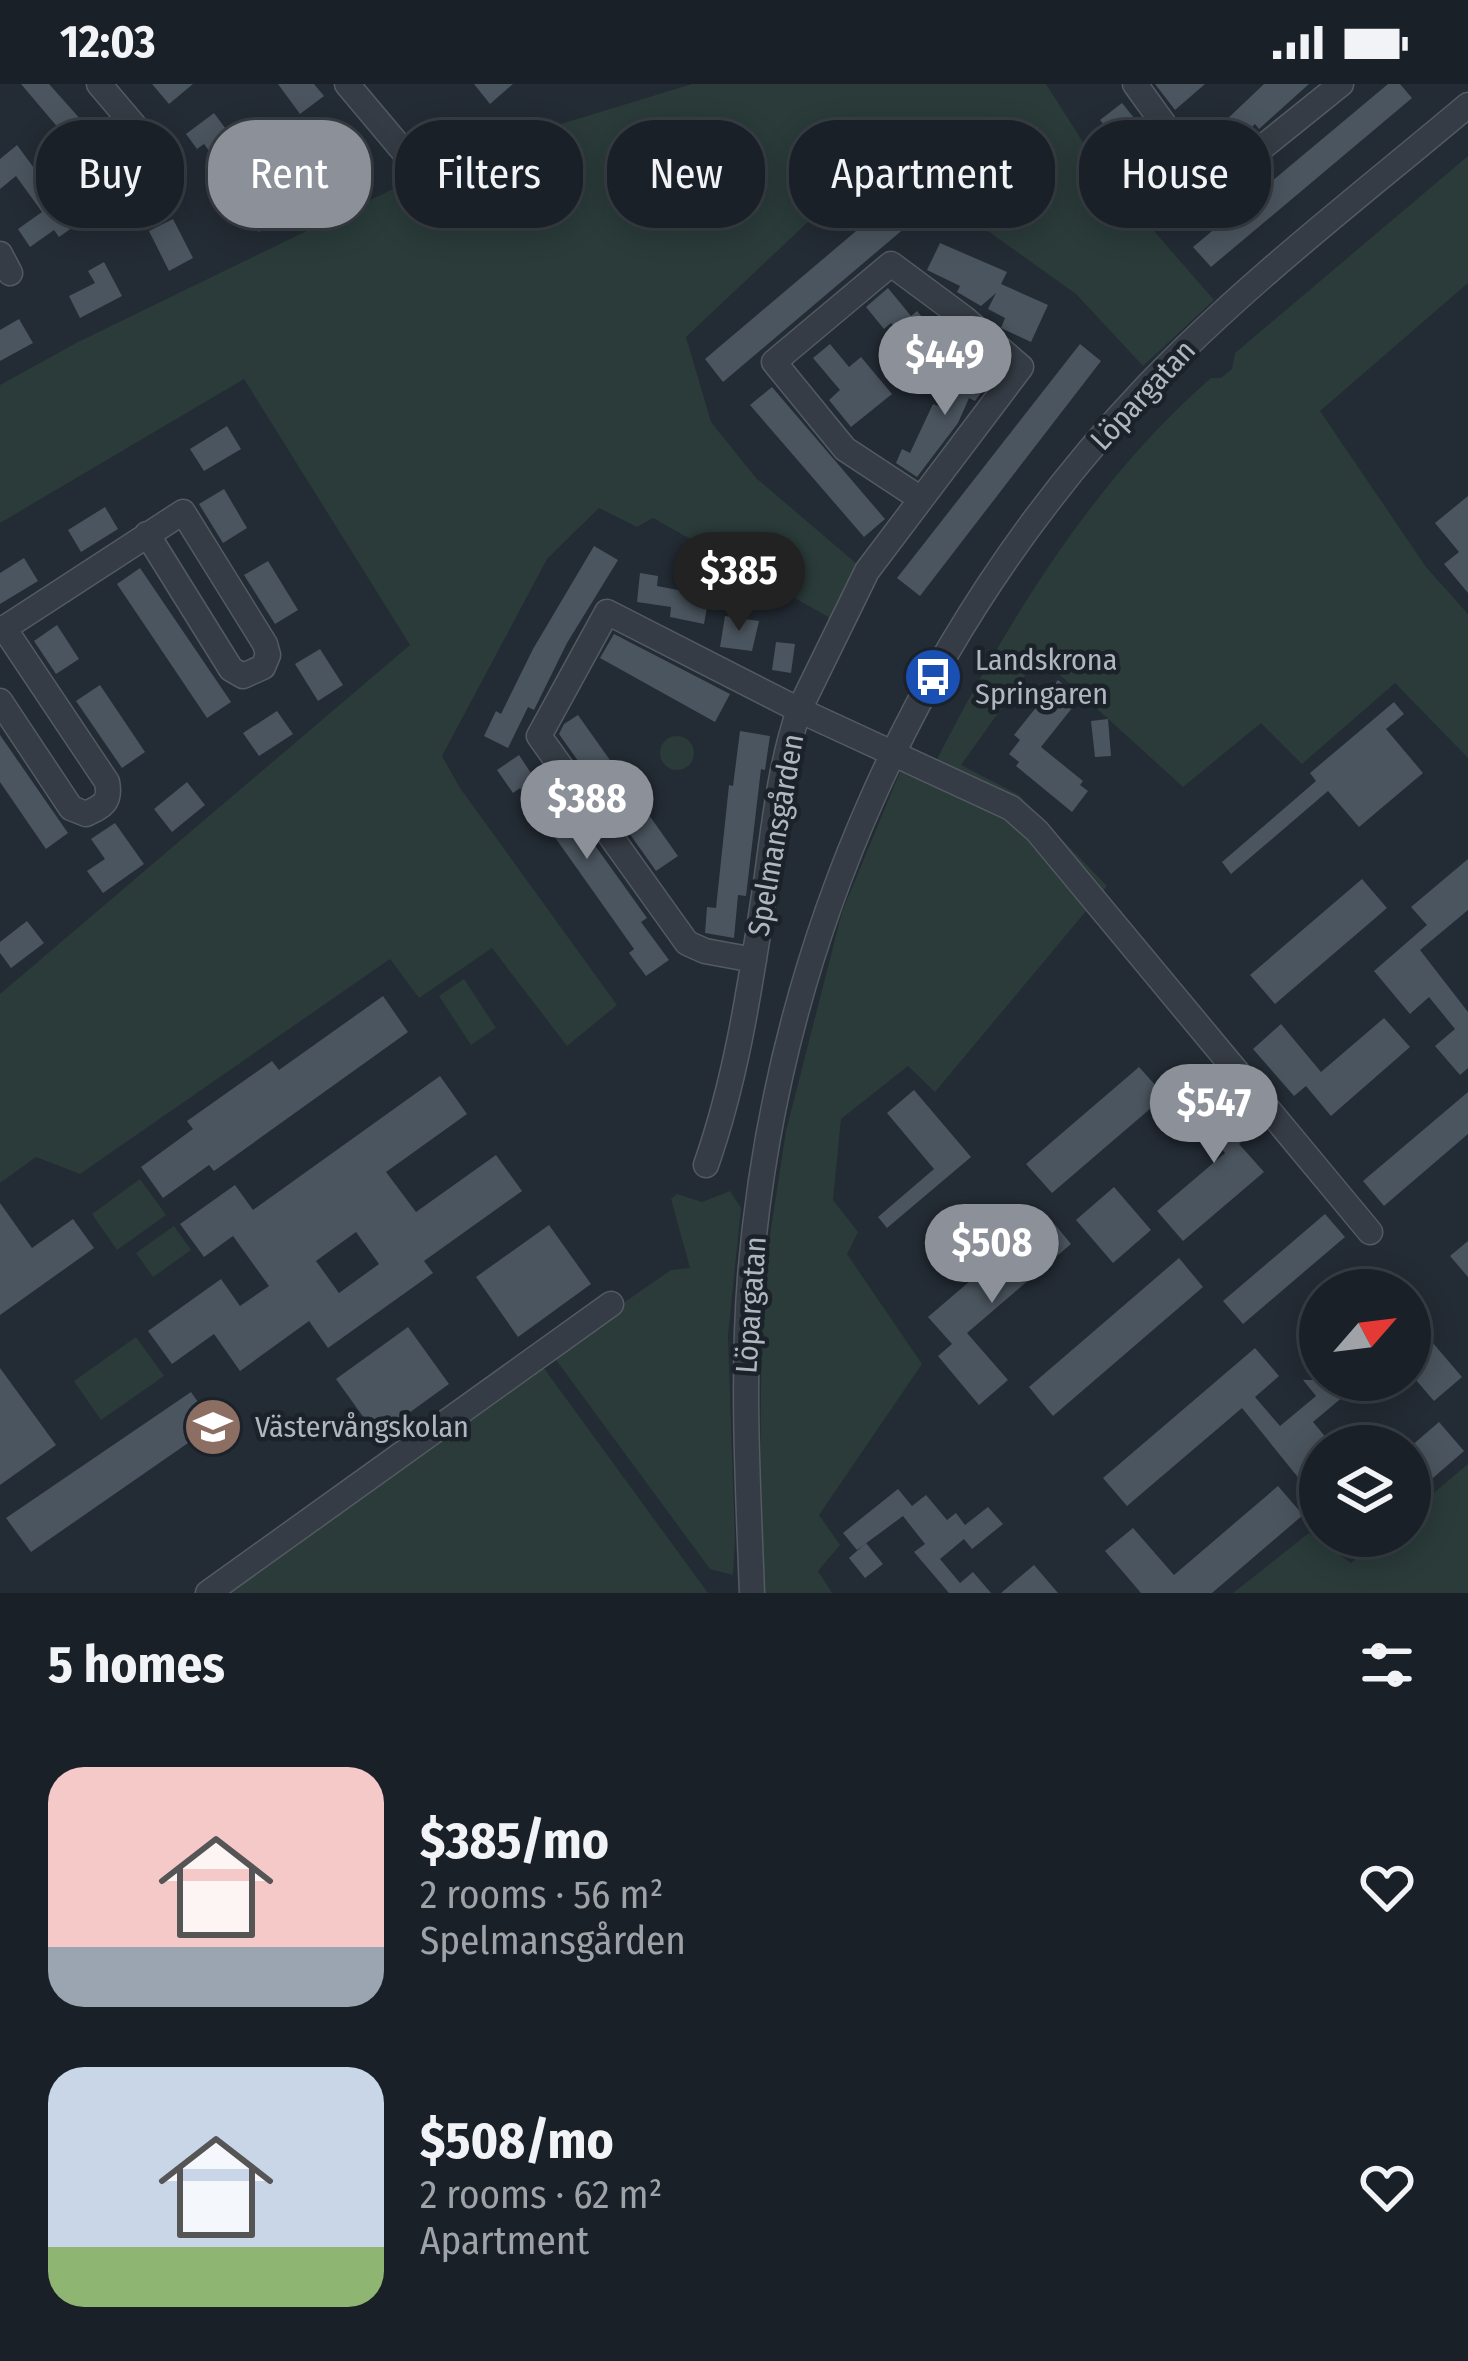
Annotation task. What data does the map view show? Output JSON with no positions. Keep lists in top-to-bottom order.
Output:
{
  "streets": {
    "street": ["Löpargatan", "Spelmansgården"]
  },
  "crossings": [
    ["Löpargatan", "Spelmansgården"]
  ],
  "places": {
    "bus stop": ["Landskrona Springaren"],
    "school or university": ["Västervångskolan"]
  },
  "north": "top right",
  "page": {
    "status": "12:03",
    "chip": [
      "Buy",
      "Rent",
      "Filters",
      "New",
      "Apartment",
      "House"
    ],
    "price": [
      "$449",
      "$385",
      "$388",
      "$547",
      "$508"
    ],
    "heading": "5 homes",
    "list": [
      {
        "name": "$385/mo",
        "note": "2 rooms · 56 m² · Spelmansgården"
      },
      {
        "name": "$508/mo",
        "note": "2 rooms · 62 m² · Apartment"
      }
    ]
  }
}
